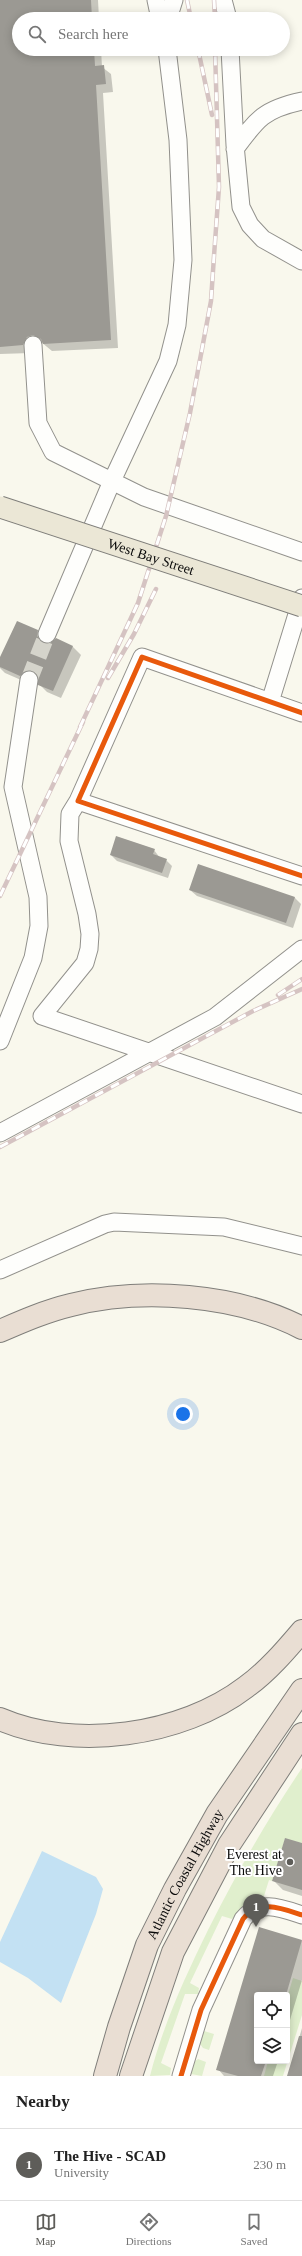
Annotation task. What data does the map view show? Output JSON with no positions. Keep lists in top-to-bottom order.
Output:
{
  "streets": {
    "highway": ["Atlantic Coastal Highway"],
    "main road": ["West Bay Street"]
  },
  "places": ["Everest at The Hive"],
  "page": {
    "search": "Search here",
    "pins": "1",
    "heading": "Nearby",
    "list": [
      {
        "mark": "1",
        "name": "The Hive - SCAD",
        "note": "University",
        "value": "230 m"
      }
    ],
    "nav": ["Map", "Directions", "Saved"]
  }
}
